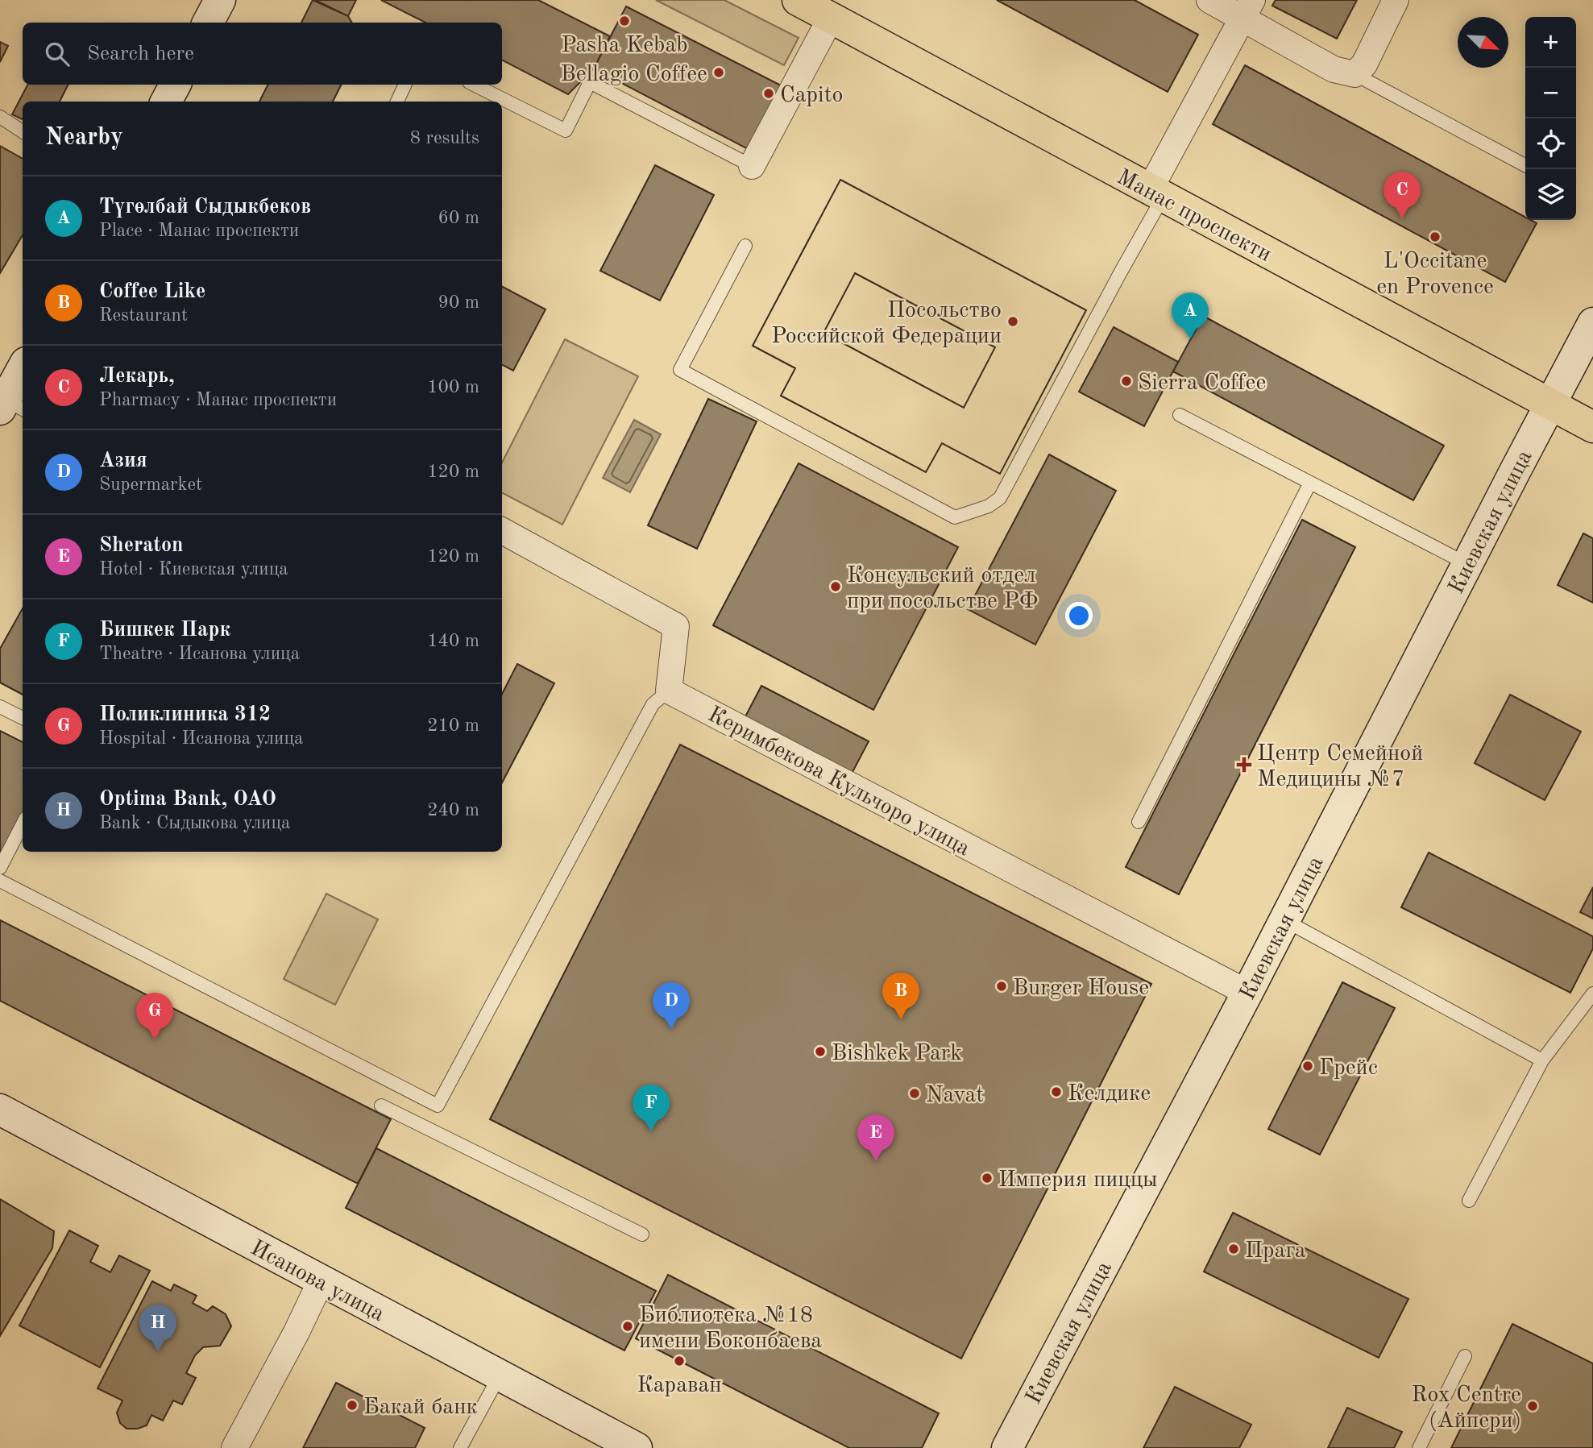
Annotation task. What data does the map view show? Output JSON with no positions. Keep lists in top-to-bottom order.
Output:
{
  "streets": {
    "main road": ["Манас проспекти", "Киевская улица", "Исанова улица"],
    "street": ["Керимбекова Кульчоро улица"]
  },
  "crossings": [
    ["Манас проспекти", "Киевская улица"],
    ["Киевская улица", "Керимбекова Кульчоро улица"]
  ],
  "places": {
    "other": [
      "Pasha Kebab",
      "Bellagio Coffee",
      "Capito",
      "L'Occitane en Provence",
      "Посольство Российской Федерации",
      "Sierra Coffee",
      "Консульский отдел при посольстве РФ",
      "Burger House",
      "Bishkek Park",
      "Грейс",
      "Келдике",
      "Navat",
      "Империя пиццы",
      "Прага",
      "Библиотека №18 имени Боконбаева",
      "Караван",
      "Бакай банк",
      "Rox Centre (Айпери)"
    ],
    "health": ["Центр Семейной Медицины №7"]
  },
  "north": "bottom right",
  "page": {
    "map_buttons": ["+", "−"],
    "search": "Search here",
    "heading": ["Nearby", "8 results"],
    "pins": [
      "C",
      "A",
      "B",
      "D",
      "G",
      "F",
      "E",
      "H"
    ],
    "list": [
      {
        "mark": "A",
        "name": "Түгөлбай Сыдыкбеков",
        "note": "Place · Манас проспекти",
        "value": "60 m"
      },
      {
        "mark": "B",
        "name": "Coffee Like",
        "note": "Restaurant",
        "value": "90 m"
      },
      {
        "mark": "C",
        "name": "Лекарь,",
        "note": "Pharmacy · Манас проспекти",
        "value": "100 m"
      },
      {
        "mark": "D",
        "name": "Азия",
        "note": "Supermarket",
        "value": "120 m"
      },
      {
        "mark": "E",
        "name": "Sheraton",
        "note": "Hotel · Киевская улица",
        "value": "120 m"
      },
      {
        "mark": "F",
        "name": "Бишкек Парк",
        "note": "Theatre · Исанова улица",
        "value": "140 m"
      },
      {
        "mark": "G",
        "name": "Поликлиника 312",
        "note": "Hospital · Исанова улица",
        "value": "210 m"
      },
      {
        "mark": "H",
        "name": "Optima Bank, ОАО",
        "note": "Bank · Сыдыкова улица",
        "value": "240 m"
      }
    ]
  }
}
